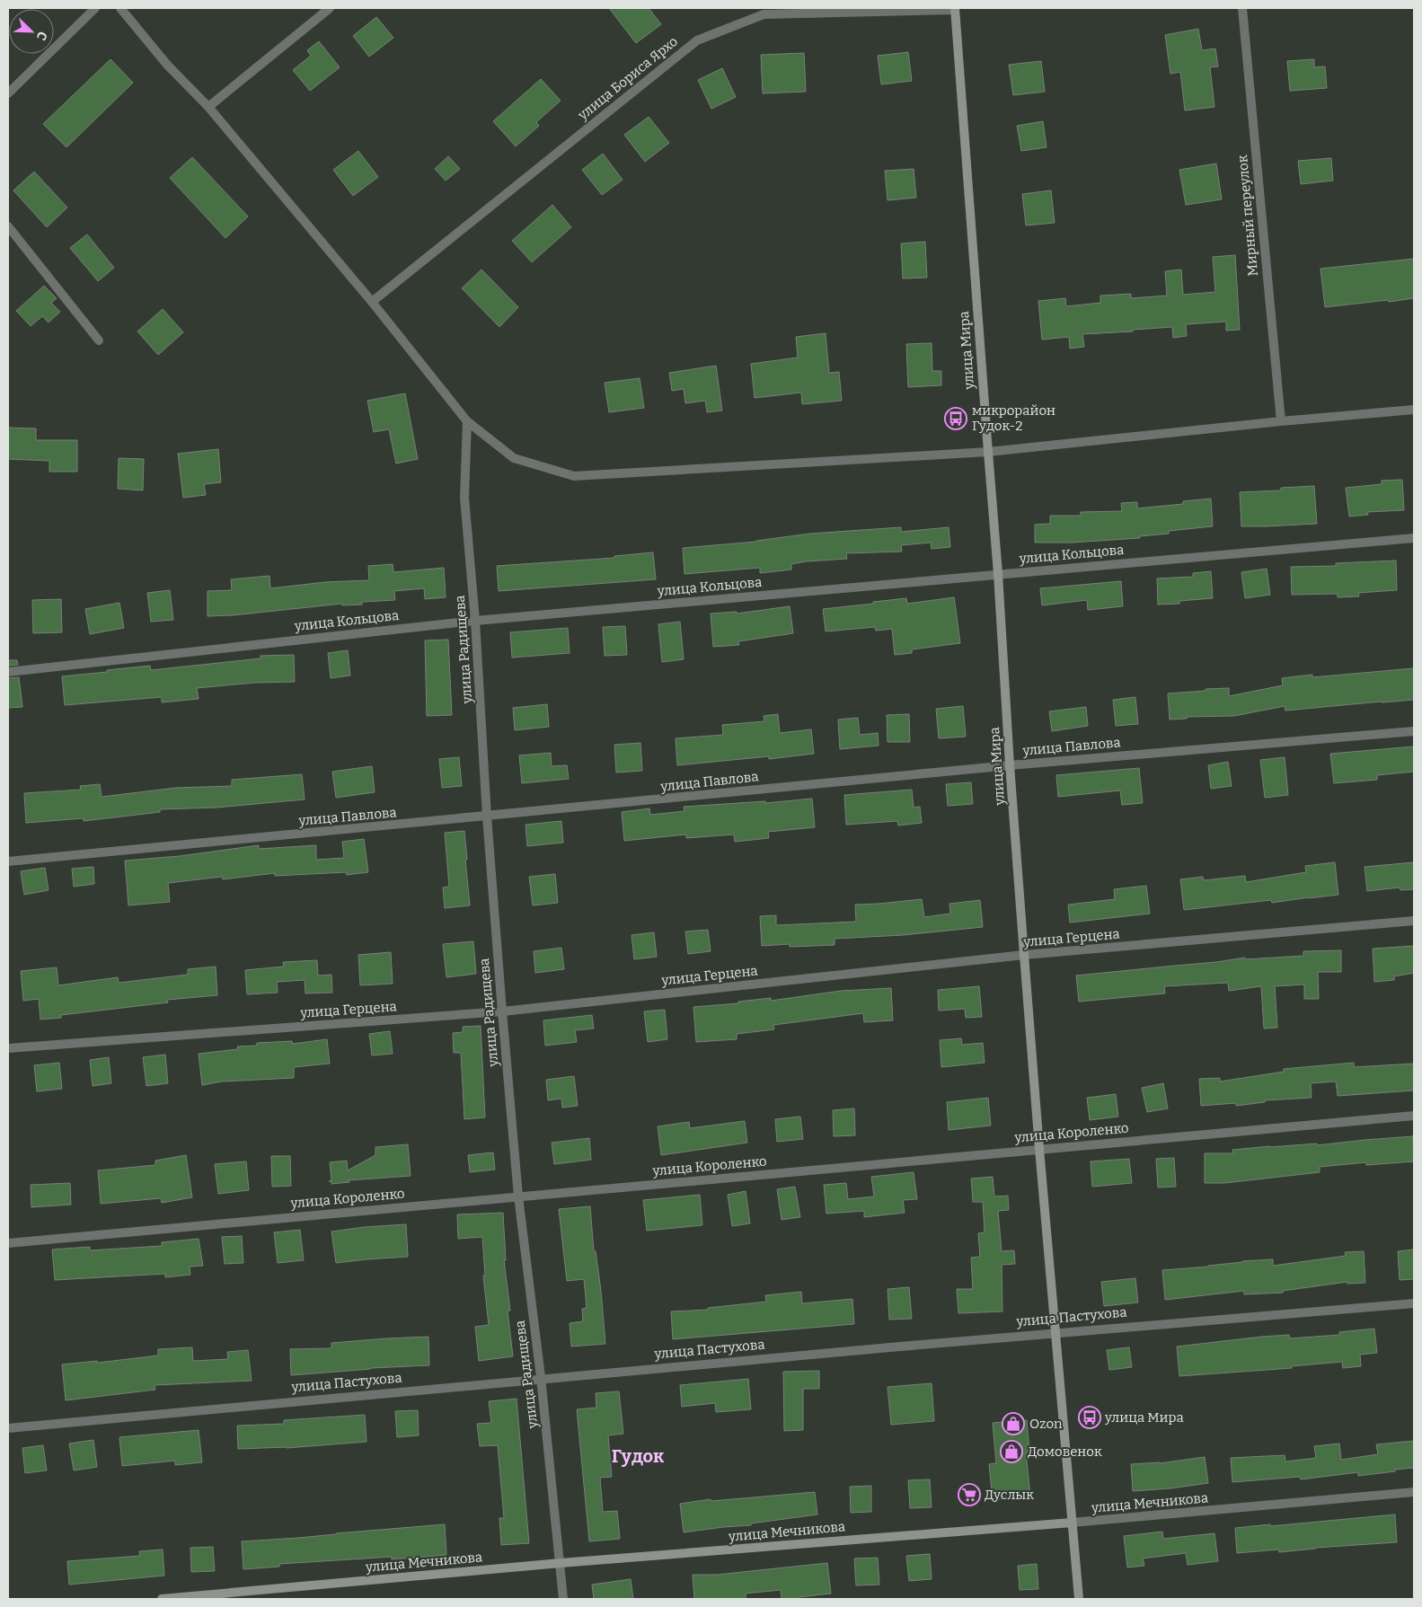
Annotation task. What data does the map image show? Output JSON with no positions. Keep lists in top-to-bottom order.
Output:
{
  "streets": {
    "main road": ["улица Мира", "улица Мечникова"],
    "street": [
      "улица Бориса Ярхо",
      "Мирный переулок",
      "улица Кольцова",
      "улица Радищева",
      "улица Павлова",
      "улица Герцена",
      "улица Короленко",
      "улица Пастухова"
    ]
  },
  "crossings": [
    ["улица Бориса Ярхо", "улица Мира"],
    ["улица Мира", "улица Кольцова"],
    ["улица Мира", "улица Павлова"],
    ["улица Мира", "улица Герцена"],
    ["улица Мира", "улица Короленко"],
    ["улица Мира", "улица Пастухова"],
    ["улица Мира", "улица Мечникова"],
    ["улица Кольцова", "улица Радищева"],
    ["улица Радищева", "улица Павлова"],
    ["улица Радищева", "улица Герцена"],
    ["улица Радищева", "улица Короленко"],
    ["улица Радищева", "улица Пастухова"],
    ["улица Радищева", "улица Мечникова"]
  ],
  "districts": ["Гудок"],
  "places": {
    "bus stop": ["микрорайон Гудок-2", "улица Мира"],
    "shop": ["Ozon", "Домовенок"],
    "supermarket": ["Дуслык"]
  },
  "north": "bottom right"
}
